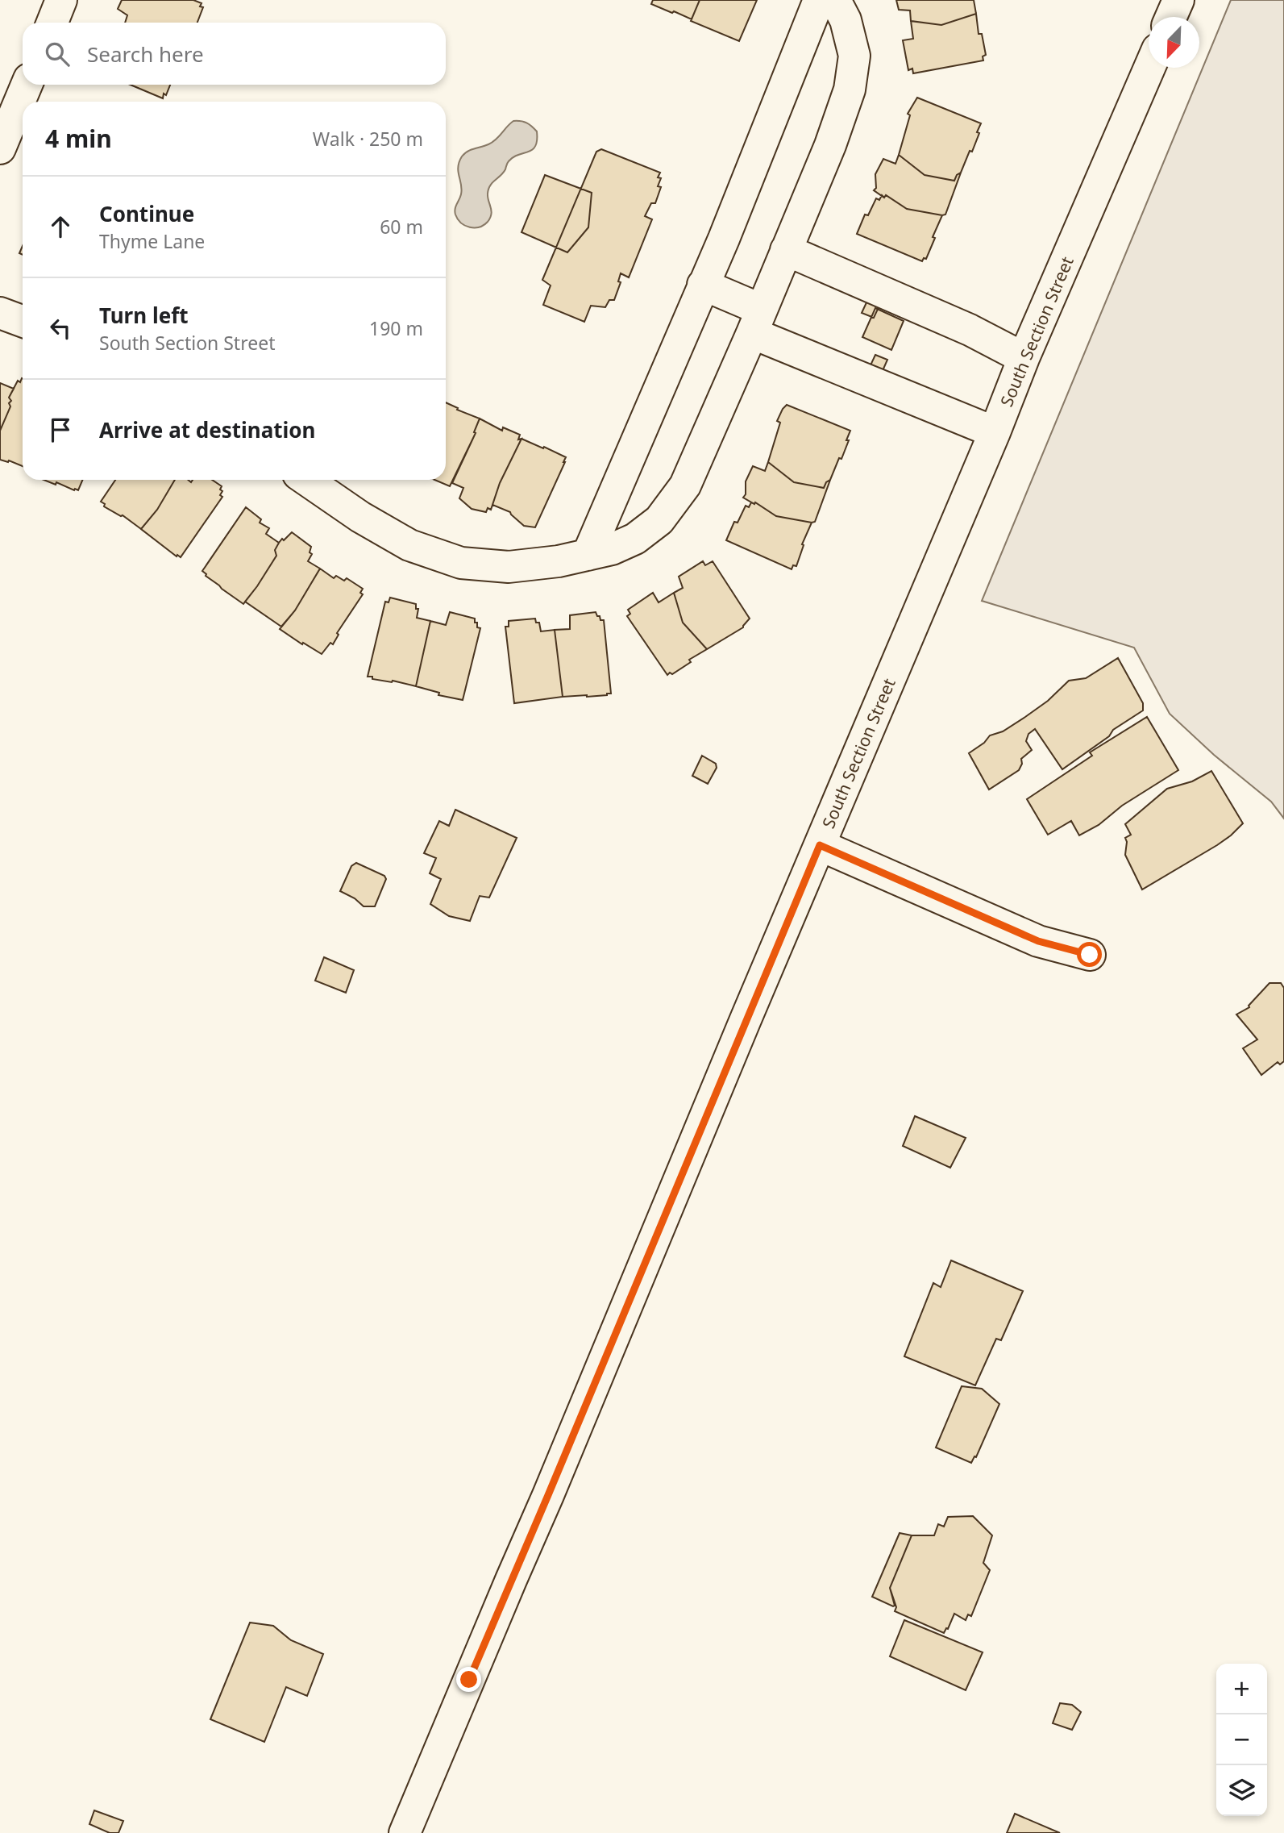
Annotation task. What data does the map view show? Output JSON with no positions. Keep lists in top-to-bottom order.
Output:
{
  "streets": {
    "street": ["South Section Street"]
  },
  "north": "bottom left",
  "page": {
    "search": "Search here",
    "heading": ["4 min", "Walk · 250 m"],
    "list": [
      ["Continue", "Thyme Lane", "60 m"],
      ["Turn left", "South Section Street", "190 m"],
      "Arrive at destination"
    ],
    "map_buttons": ["+", "−"]
  }
}
